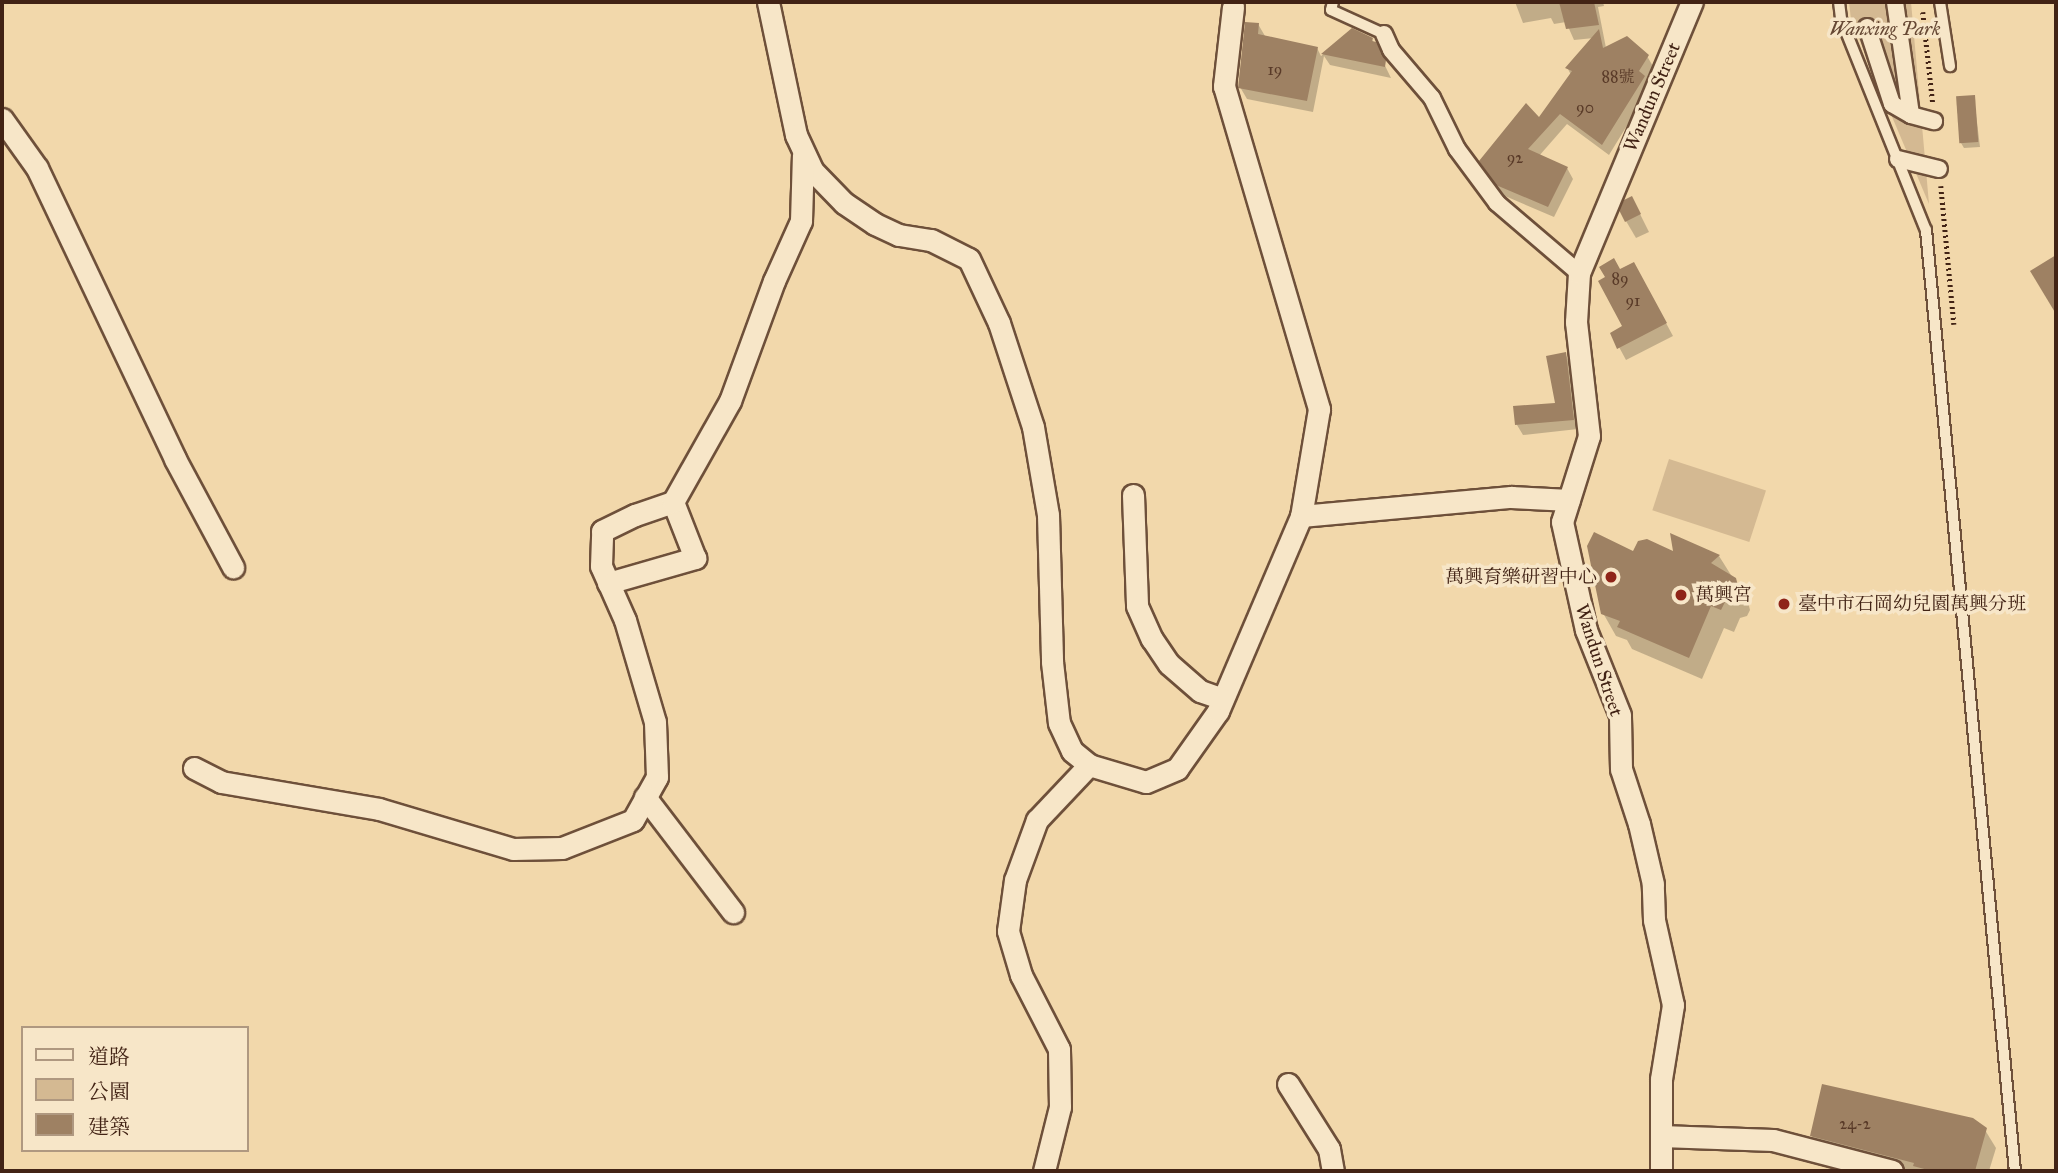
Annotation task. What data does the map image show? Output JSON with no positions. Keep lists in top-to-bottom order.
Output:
{
  "streets": {
    "street": ["Wandun Street"]
  },
  "parks": ["Wanxing Park"],
  "places": ["萬興育樂研習中心", "萬興宮", "臺中市石岡幼兒園萬興分班"],
  "house_numbers": [
    "19",
    "88號",
    "90",
    "92",
    "89",
    "91",
    "24-2"
  ],
  "legend": ["道路", "公園", "建築"]
}
